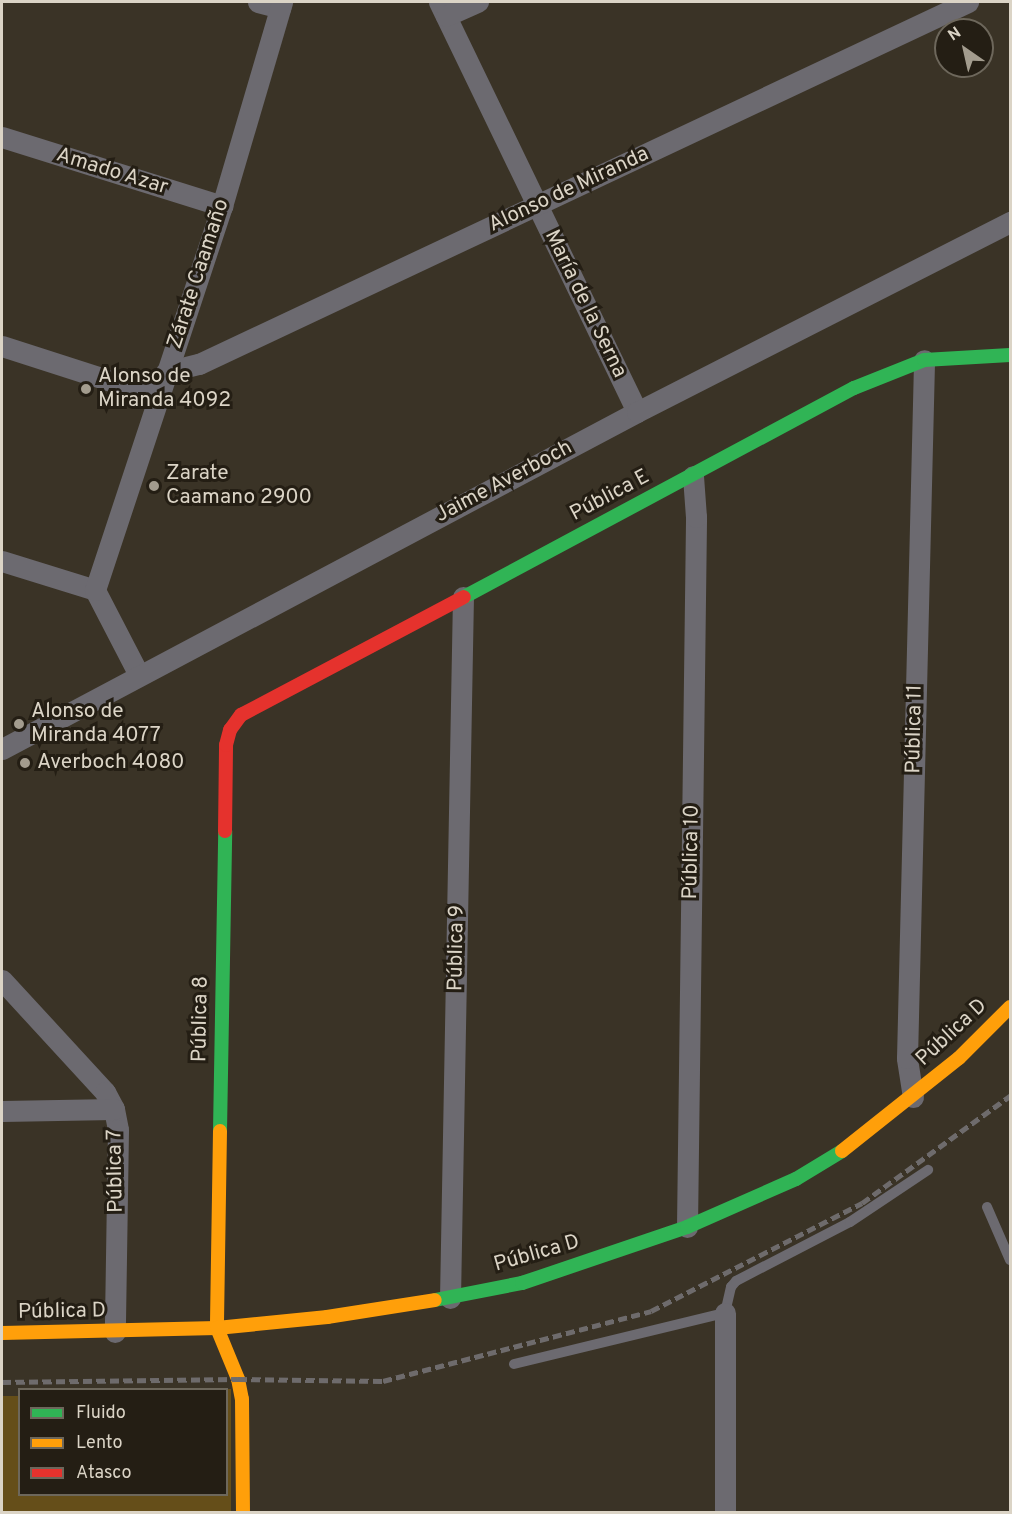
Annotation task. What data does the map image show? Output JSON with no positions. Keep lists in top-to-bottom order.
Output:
{
  "streets": {
    "street": [
      "Amado Azar",
      "Alonso de Miranda",
      "Zárate Caamaño",
      "María de la Serna",
      "Jaime Averboch",
      "Pública E",
      "Pública 11",
      "Pública 10",
      "Pública 9",
      "Pública 8",
      "Pública D",
      "Pública 7"
    ]
  },
  "crossings": [
    ["Amado Azar", "Zárate Caamaño"],
    ["Alonso de Miranda", "Zárate Caamaño"],
    ["Alonso de Miranda", "María de la Serna"],
    ["María de la Serna", "Jaime Averboch"],
    ["Pública E", "Pública 11"],
    ["Pública E", "Pública 10"],
    ["Pública E", "Pública 9"],
    ["Pública E", "Pública 8"],
    ["Pública 11", "Pública D"],
    ["Pública 10", "Pública D"],
    ["Pública 9", "Pública D"],
    ["Pública 8", "Pública D"],
    ["Pública D", "Pública 7"]
  ],
  "places": [
    "Alonso de Miranda 4092",
    "Zarate Caamano 2900",
    "Alonso de Miranda 4077",
    "Averboch 4080"
  ],
  "legend": ["Fluido", "Lento", "Atasco"],
  "north": "top left"
}
